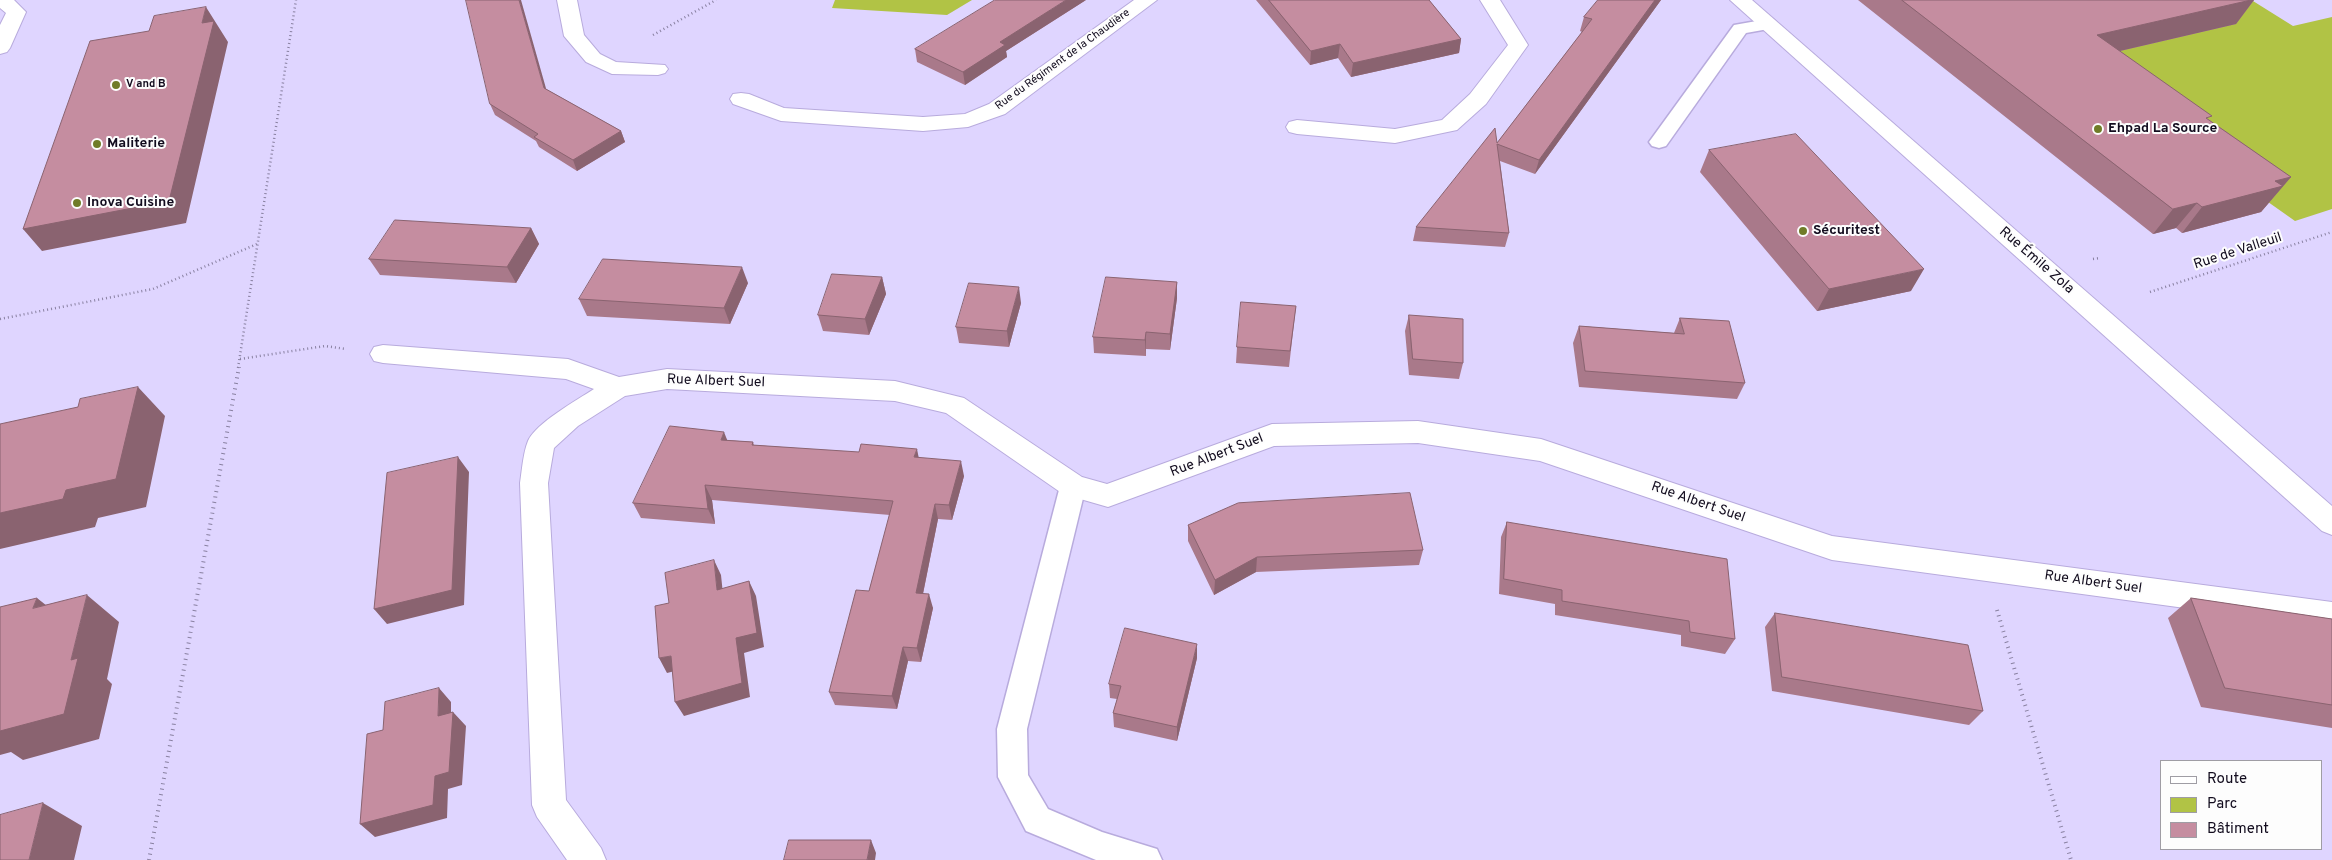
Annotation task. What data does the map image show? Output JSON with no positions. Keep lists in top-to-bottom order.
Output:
{
  "streets": {
    "street": ["Rue du Régiment de la Chaudière", "Rue Émile Zola", "Rue Albert Suel"],
    "path": ["Rue de Valleuil"]
  },
  "places": [
    "V and B",
    "Ehpad La Source",
    "Maliterie",
    "Inova Cuisine",
    "Sécuritest"
  ],
  "legend": ["Route", "Parc", "Bâtiment"]
}
